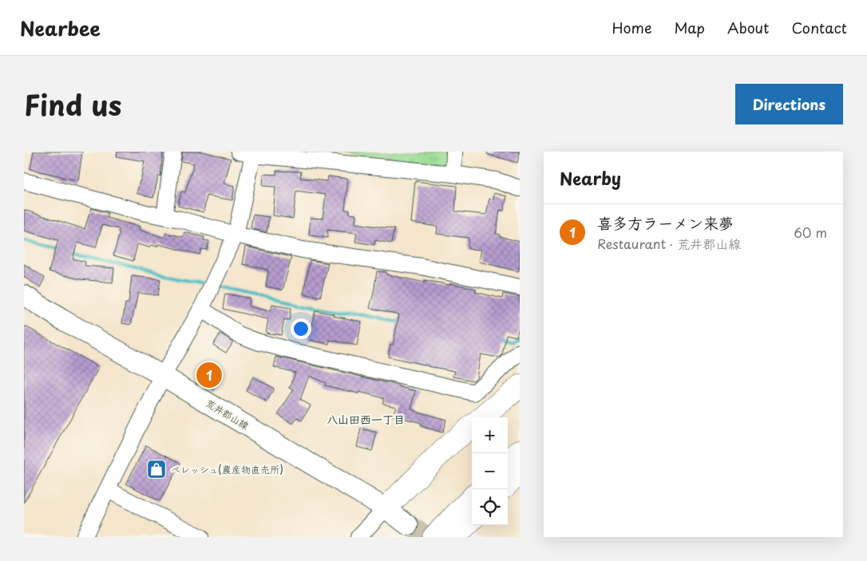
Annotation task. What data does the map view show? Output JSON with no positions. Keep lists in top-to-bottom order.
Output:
{
  "streets": {
    "main road": ["荒井郡山線"]
  },
  "districts": ["八山田西一丁目"],
  "places": {
    "shop": ["ベレッシュ(農産物直売所)"]
  },
  "page": {
    "header": "Nearbee",
    "nav": [
      "Home",
      "Map",
      "About",
      "Contact"
    ],
    "title": "Find us",
    "buttons": "Directions",
    "heading": "Nearby",
    "list": [
      {
        "mark": "1",
        "name": "喜多方ラーメン来夢",
        "note": "Restaurant · 荒井郡山線",
        "value": "60 m"
      }
    ],
    "pins": "1",
    "map_buttons": ["+", "−"]
  }
}
